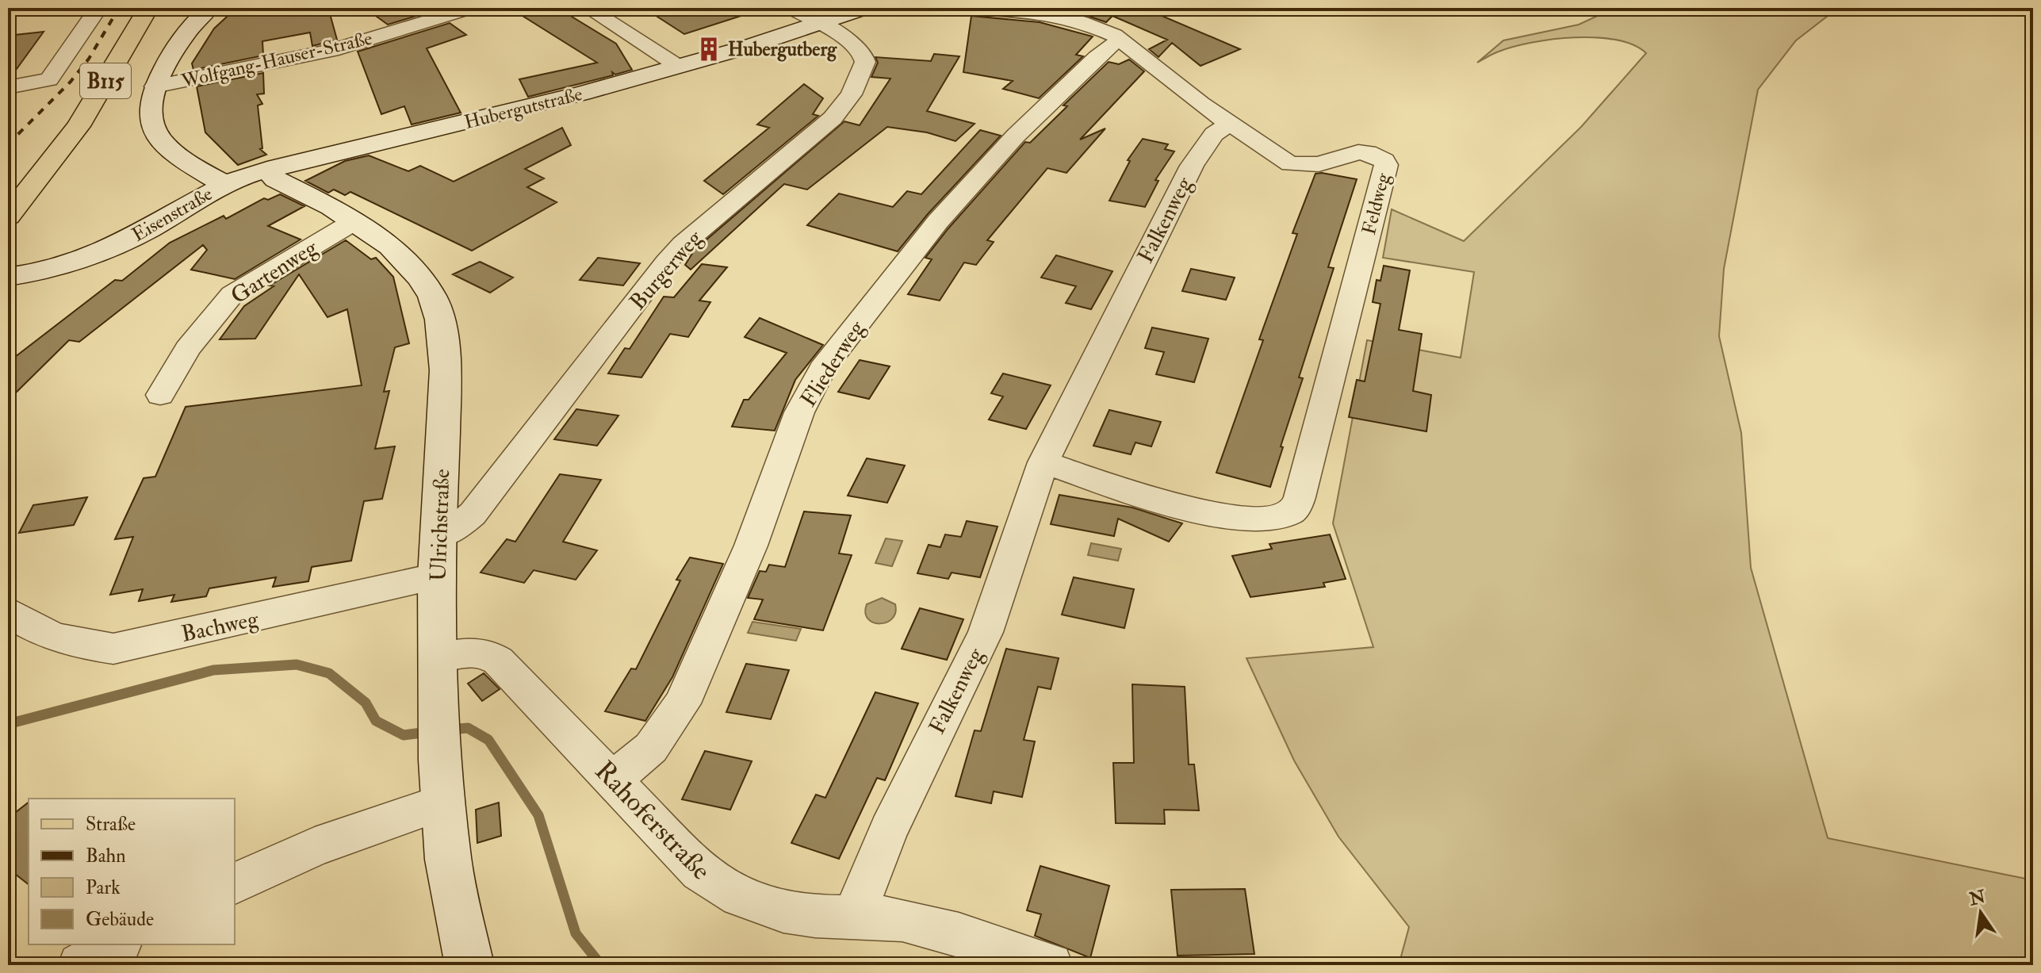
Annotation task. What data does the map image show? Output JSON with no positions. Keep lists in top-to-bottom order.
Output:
{
  "streets": {
    "main road": ["B115"],
    "street": [
      "Wolfgang-Hauser-Straße",
      "Hubergutstraße",
      "Feldweg",
      "Eisenstraße",
      "Falkenweg",
      "Burgerweg",
      "Gartenweg",
      "Fliederweg",
      "Ulrichstraße",
      "Bachweg",
      "Rahoferstraße"
    ]
  },
  "crossings": [
    ["Wolfgang-Hauser-Straße", "Eisenstraße"],
    ["Hubergutstraße", "Eisenstraße"],
    ["Hubergutstraße", "Burgerweg"],
    ["Hubergutstraße", "Ulrichstraße"],
    ["Feldweg", "Falkenweg"],
    ["Feldweg", "Fliederweg"],
    ["Falkenweg", "Rahoferstraße"],
    ["Burgerweg", "Ulrichstraße"],
    ["Gartenweg", "Ulrichstraße"],
    ["Fliederweg", "Rahoferstraße"],
    ["Ulrichstraße", "Bachweg"],
    ["Ulrichstraße", "Rahoferstraße"]
  ],
  "places": {
    "building": ["Hubergutberg"]
  },
  "legend": [
    "Straße",
    "Bahn",
    "Park",
    "Gebäude"
  ],
  "north": "top"
}
